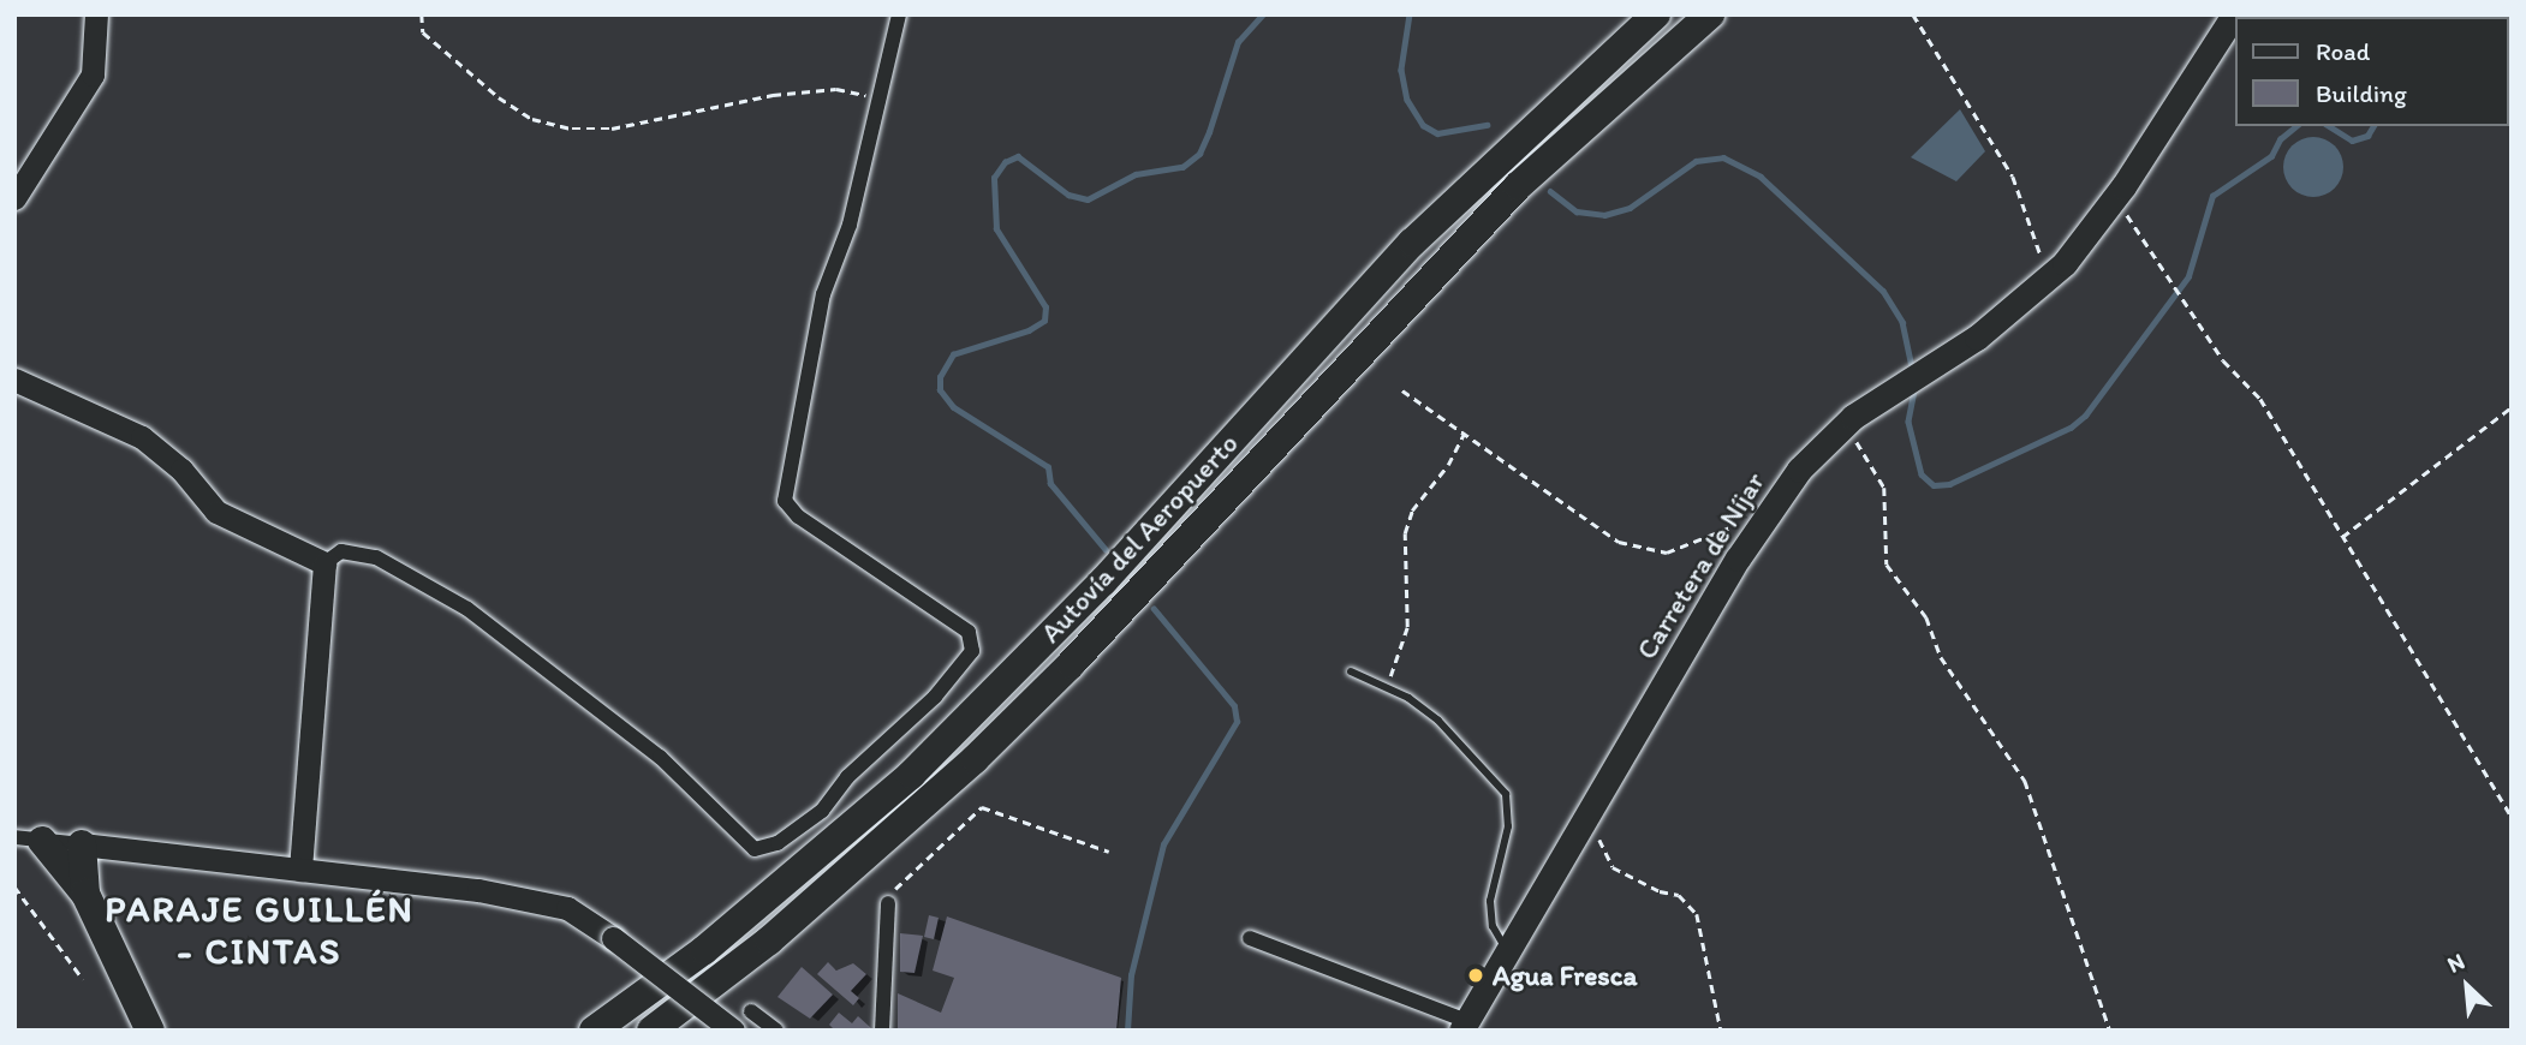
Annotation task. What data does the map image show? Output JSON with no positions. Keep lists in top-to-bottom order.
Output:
{
  "streets": {
    "highway": ["Autovía del Aeropuerto"],
    "main road": ["Carretera de Níjar"]
  },
  "districts": ["PARAJE GUILLÉN - CINTAS"],
  "places": ["Agua Fresca"],
  "legend": ["Road", "Building"],
  "north": "top left"
}
